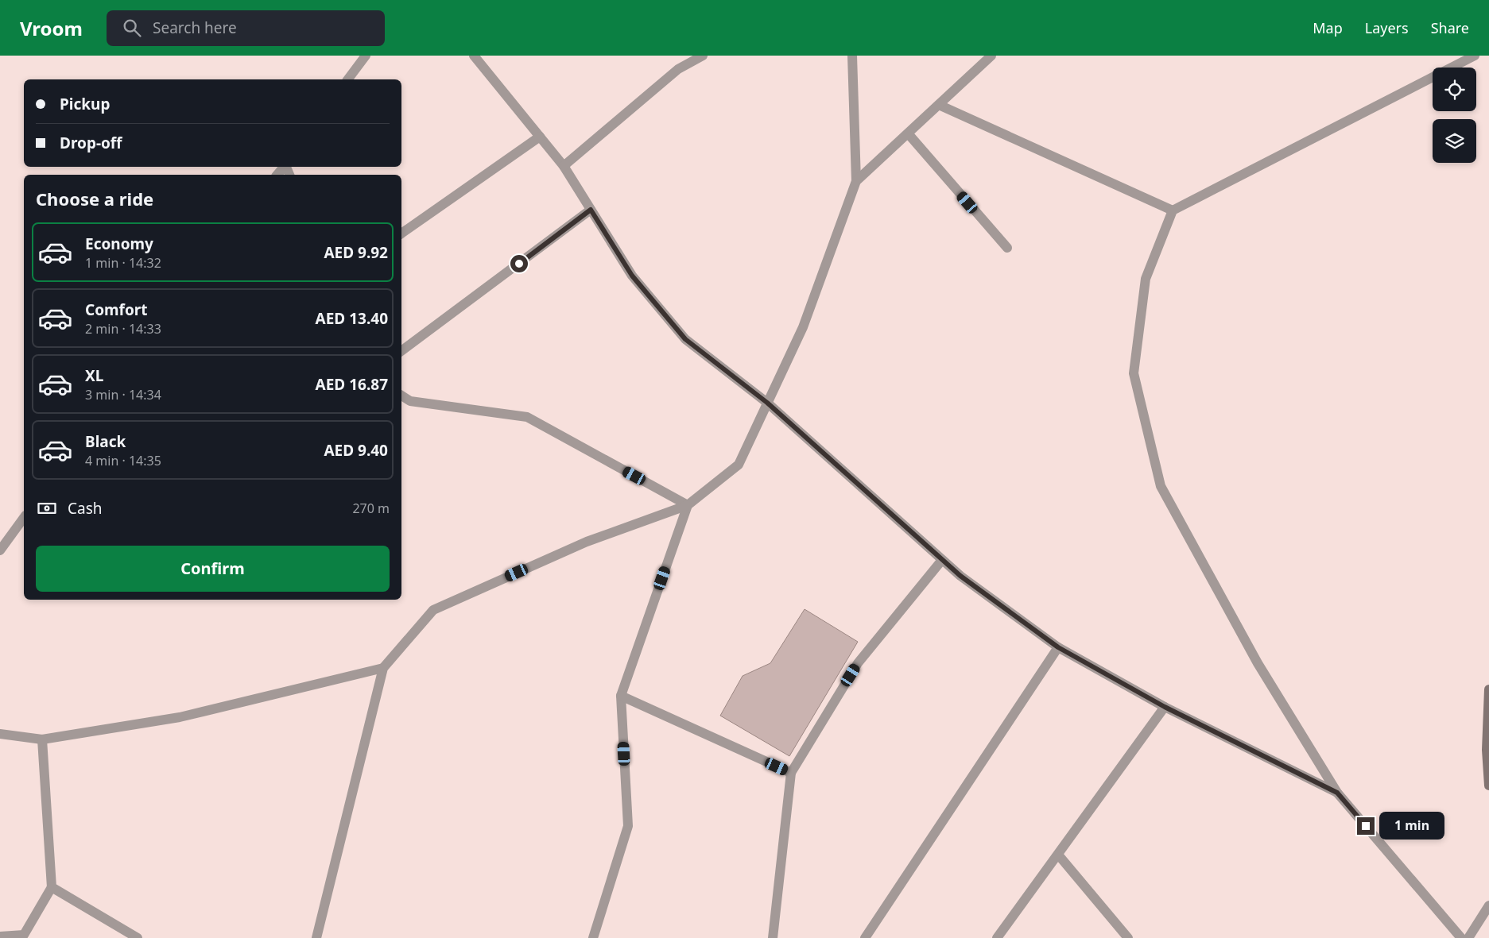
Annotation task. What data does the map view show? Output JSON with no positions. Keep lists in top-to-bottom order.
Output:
{
  "page": {
    "header": "Vroom",
    "search": "Search here",
    "nav": ["Map", "Layers", "Share"],
    "banner": ["Pickup", "Drop-off"],
    "heading": "Choose a ride",
    "list": [
      {
        "name": "Economy",
        "note": "1 min · 14:32",
        "value": "AED 9.92"
      },
      {
        "name": "Comfort",
        "note": "2 min · 14:33",
        "value": "AED 13.40"
      },
      {
        "name": "XL",
        "note": "3 min · 14:34",
        "value": "AED 16.87"
      },
      {
        "name": "Black",
        "note": "4 min · 14:35",
        "value": "AED 9.40"
      }
    ],
    "pay": ["Cash", "270 m"],
    "buttons": "Confirm",
    "bubble": "1 min"
  }
}
